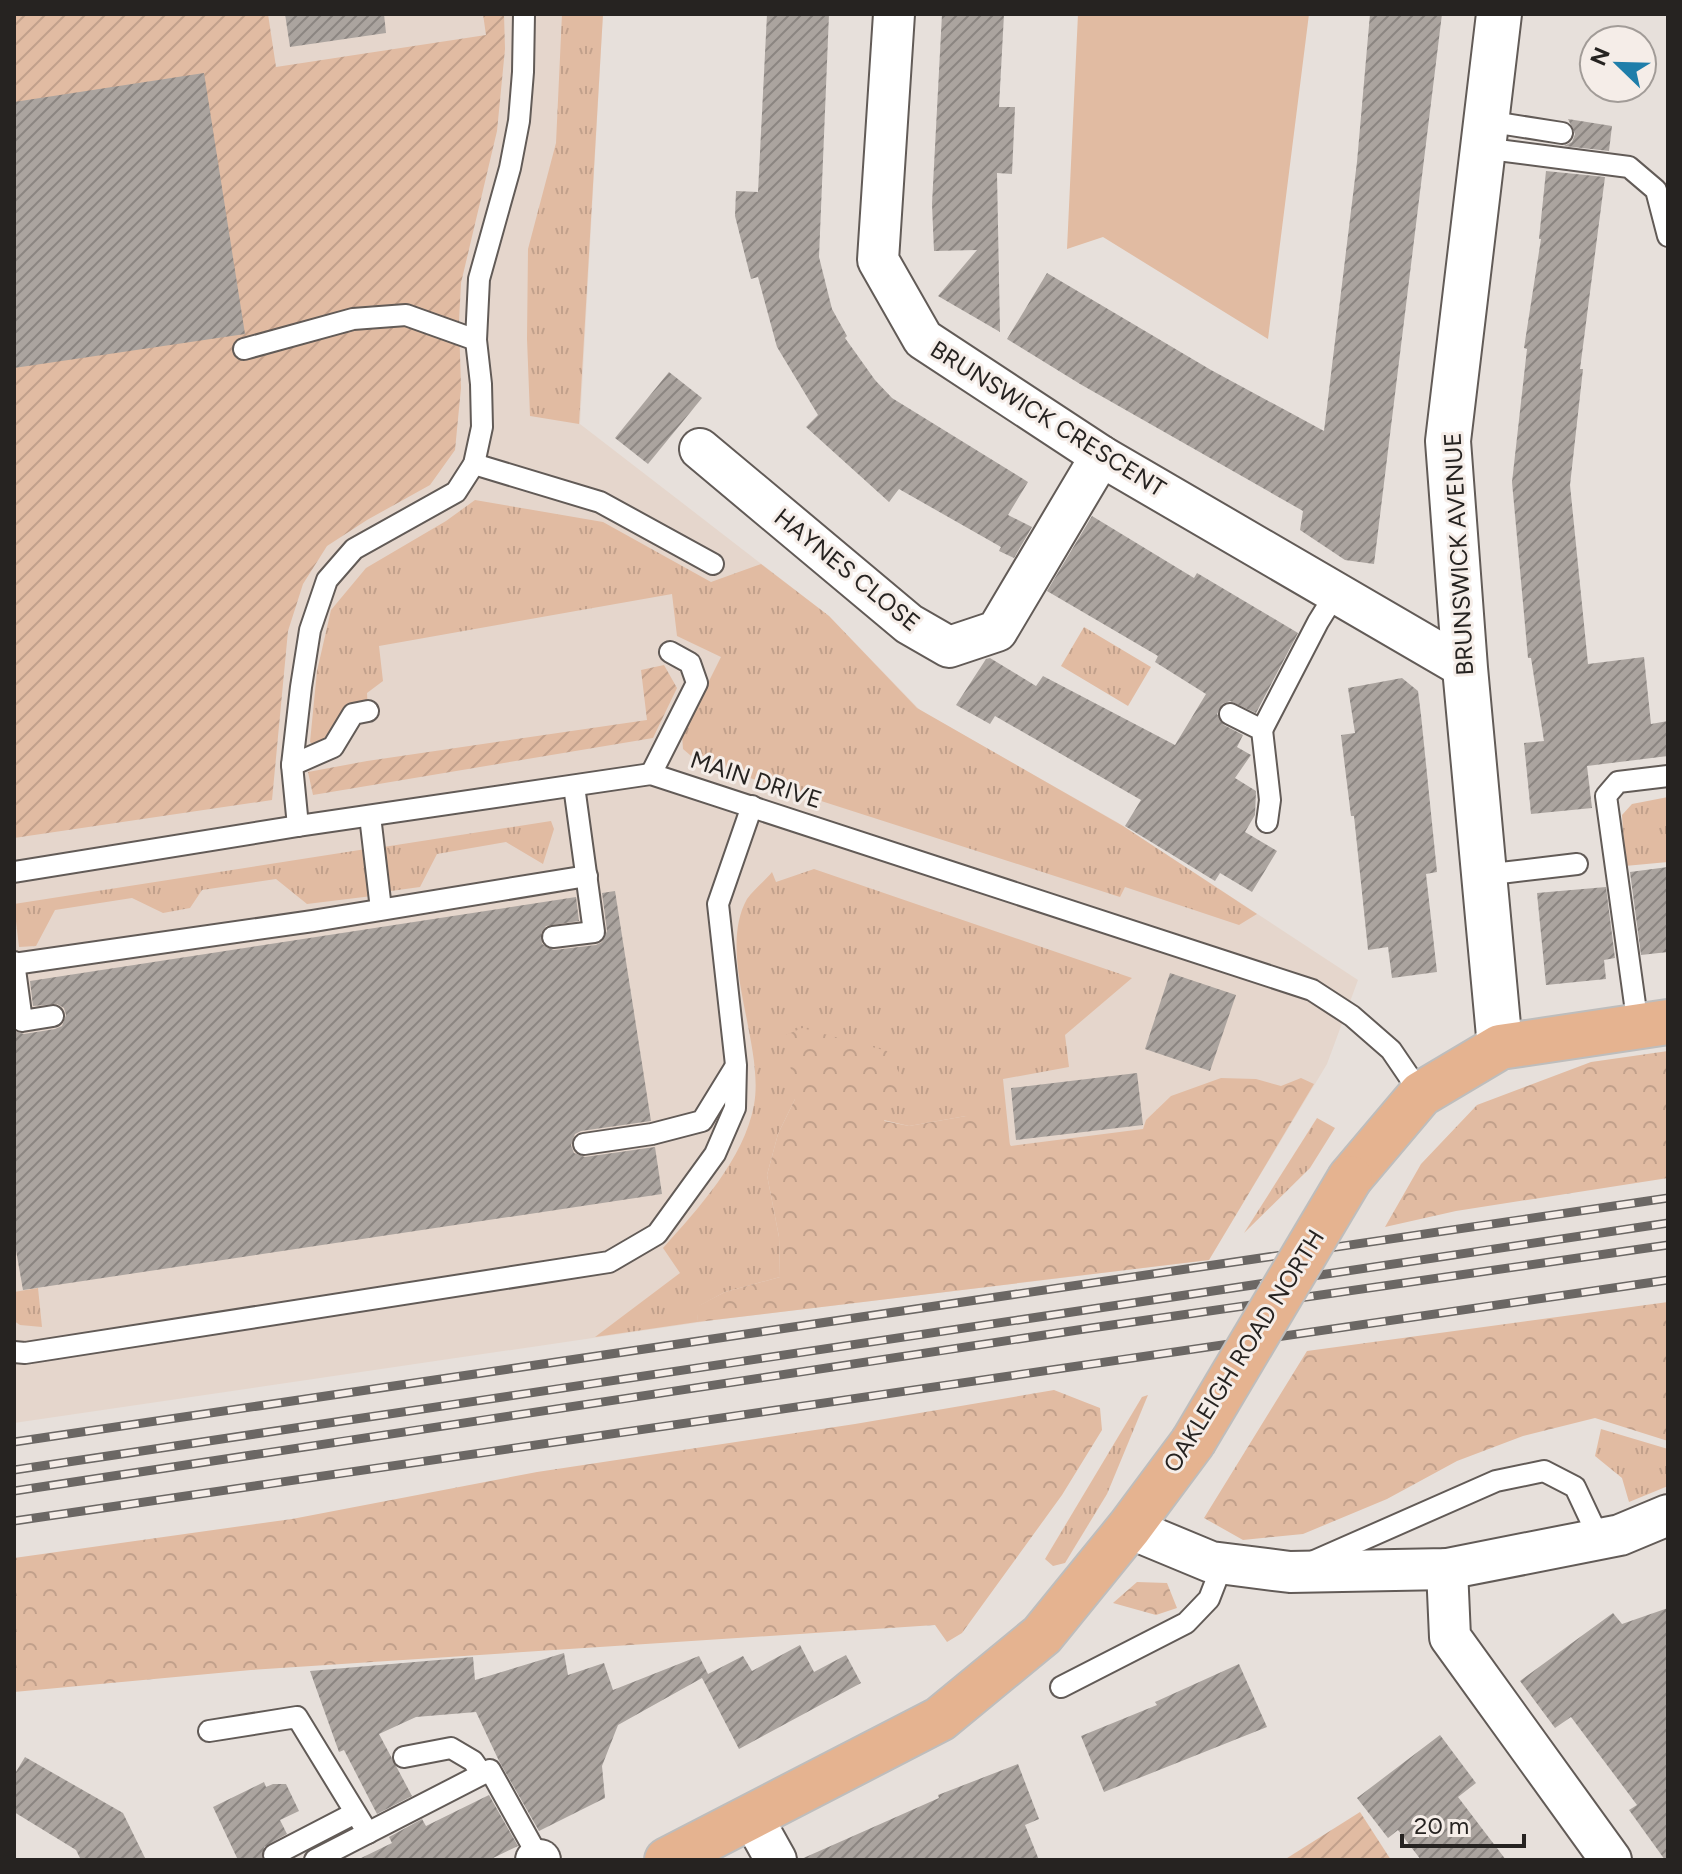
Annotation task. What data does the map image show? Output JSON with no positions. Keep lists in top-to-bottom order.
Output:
{
  "streets": {
    "main road": ["OAKLEIGH ROAD NORTH"],
    "street": ["BRUNSWICK CRESCENT", "BRUNSWICK AVENUE", "HAYNES CLOSE"],
    "lane": ["MAIN DRIVE"]
  },
  "crossings": [
    ["BRUNSWICK CRESCENT", "BRUNSWICK AVENUE"],
    ["BRUNSWICK CRESCENT", "HAYNES CLOSE"],
    ["BRUNSWICK AVENUE", "OAKLEIGH ROAD NORTH"],
    ["MAIN DRIVE", "OAKLEIGH ROAD NORTH"]
  ],
  "scale_bar": "20 m",
  "north": "top left"
}
